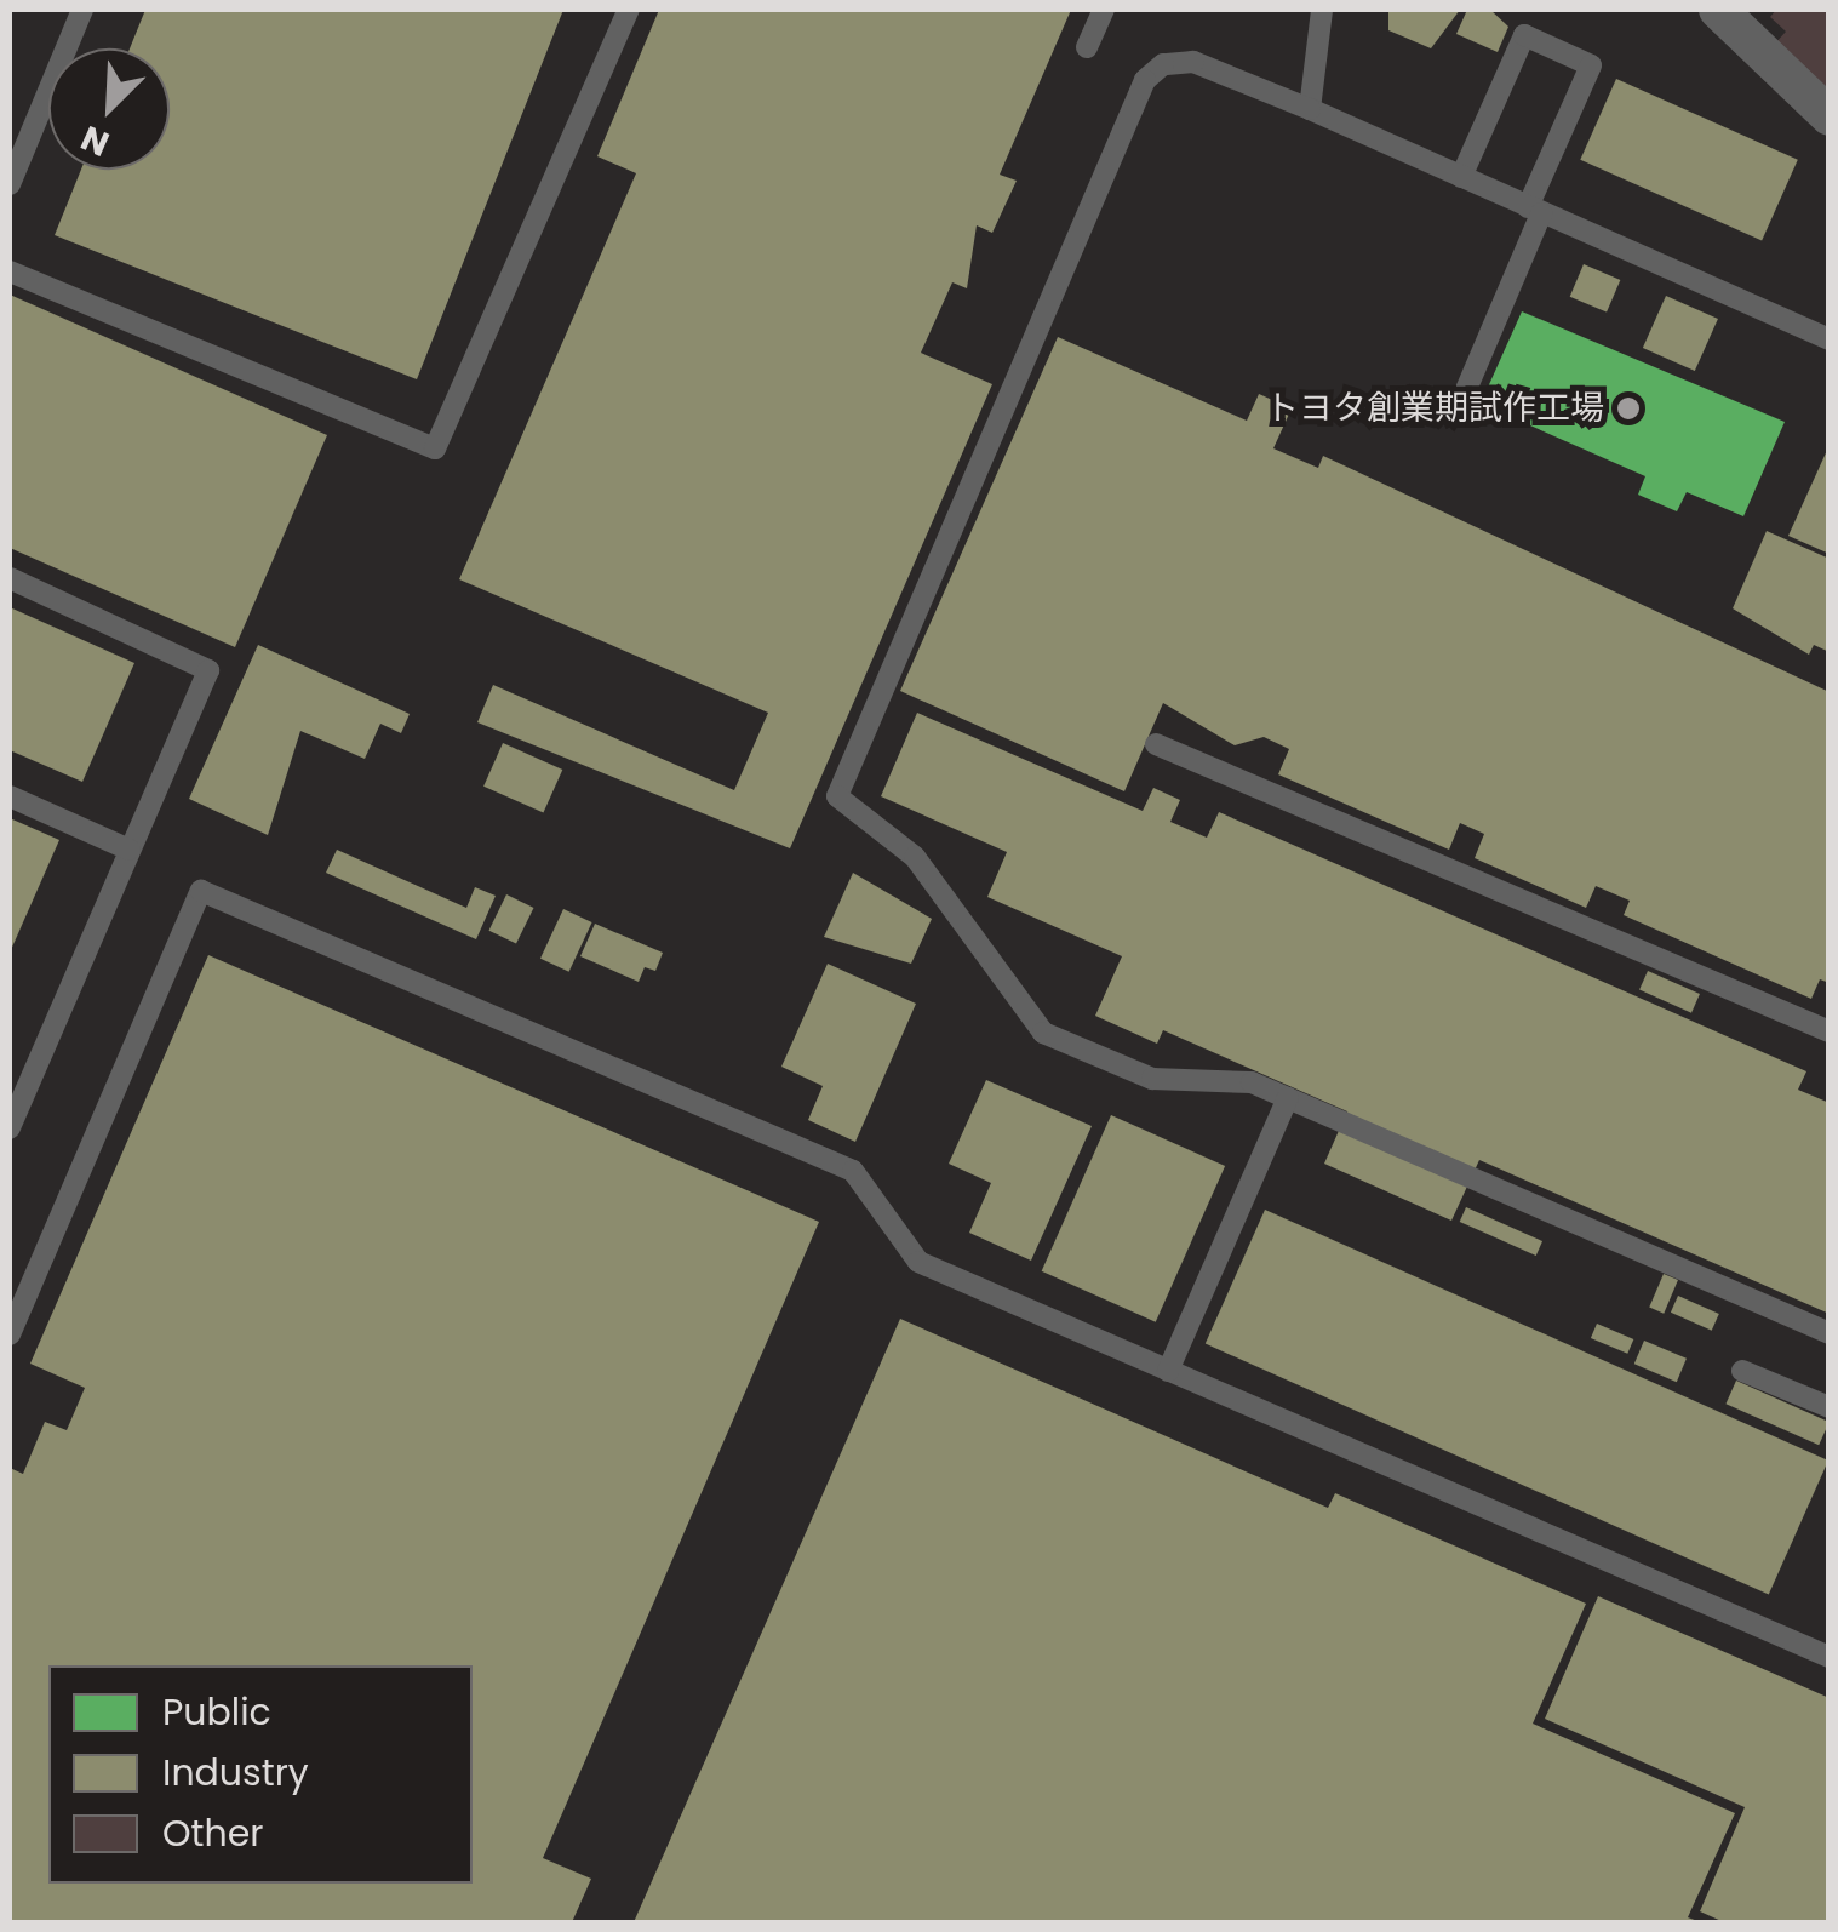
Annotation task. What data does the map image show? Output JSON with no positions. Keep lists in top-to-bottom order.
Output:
{
  "places": ["トヨタ創業期試作工場"],
  "legend": ["Public", "Industry", "Other"],
  "north": "bottom left"
}
